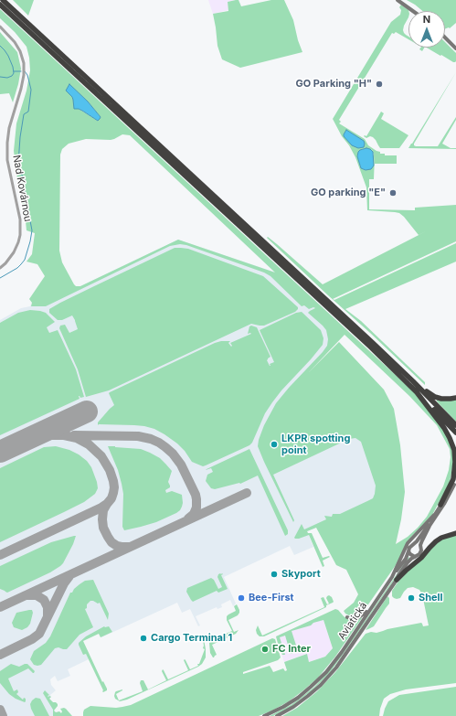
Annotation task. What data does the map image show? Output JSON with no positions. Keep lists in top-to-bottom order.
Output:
{
  "streets": {
    "main road": ["Aviatická"],
    "street": ["Nad Kovárnou"]
  },
  "places": [
    "GO Parking \"H\"",
    "GO parking \"E\"",
    "LKPR spotting point",
    "Skyport",
    "Bee-First",
    "Shell",
    "Cargo Terminal 1",
    "FC Inter"
  ],
  "north": "top"
}
